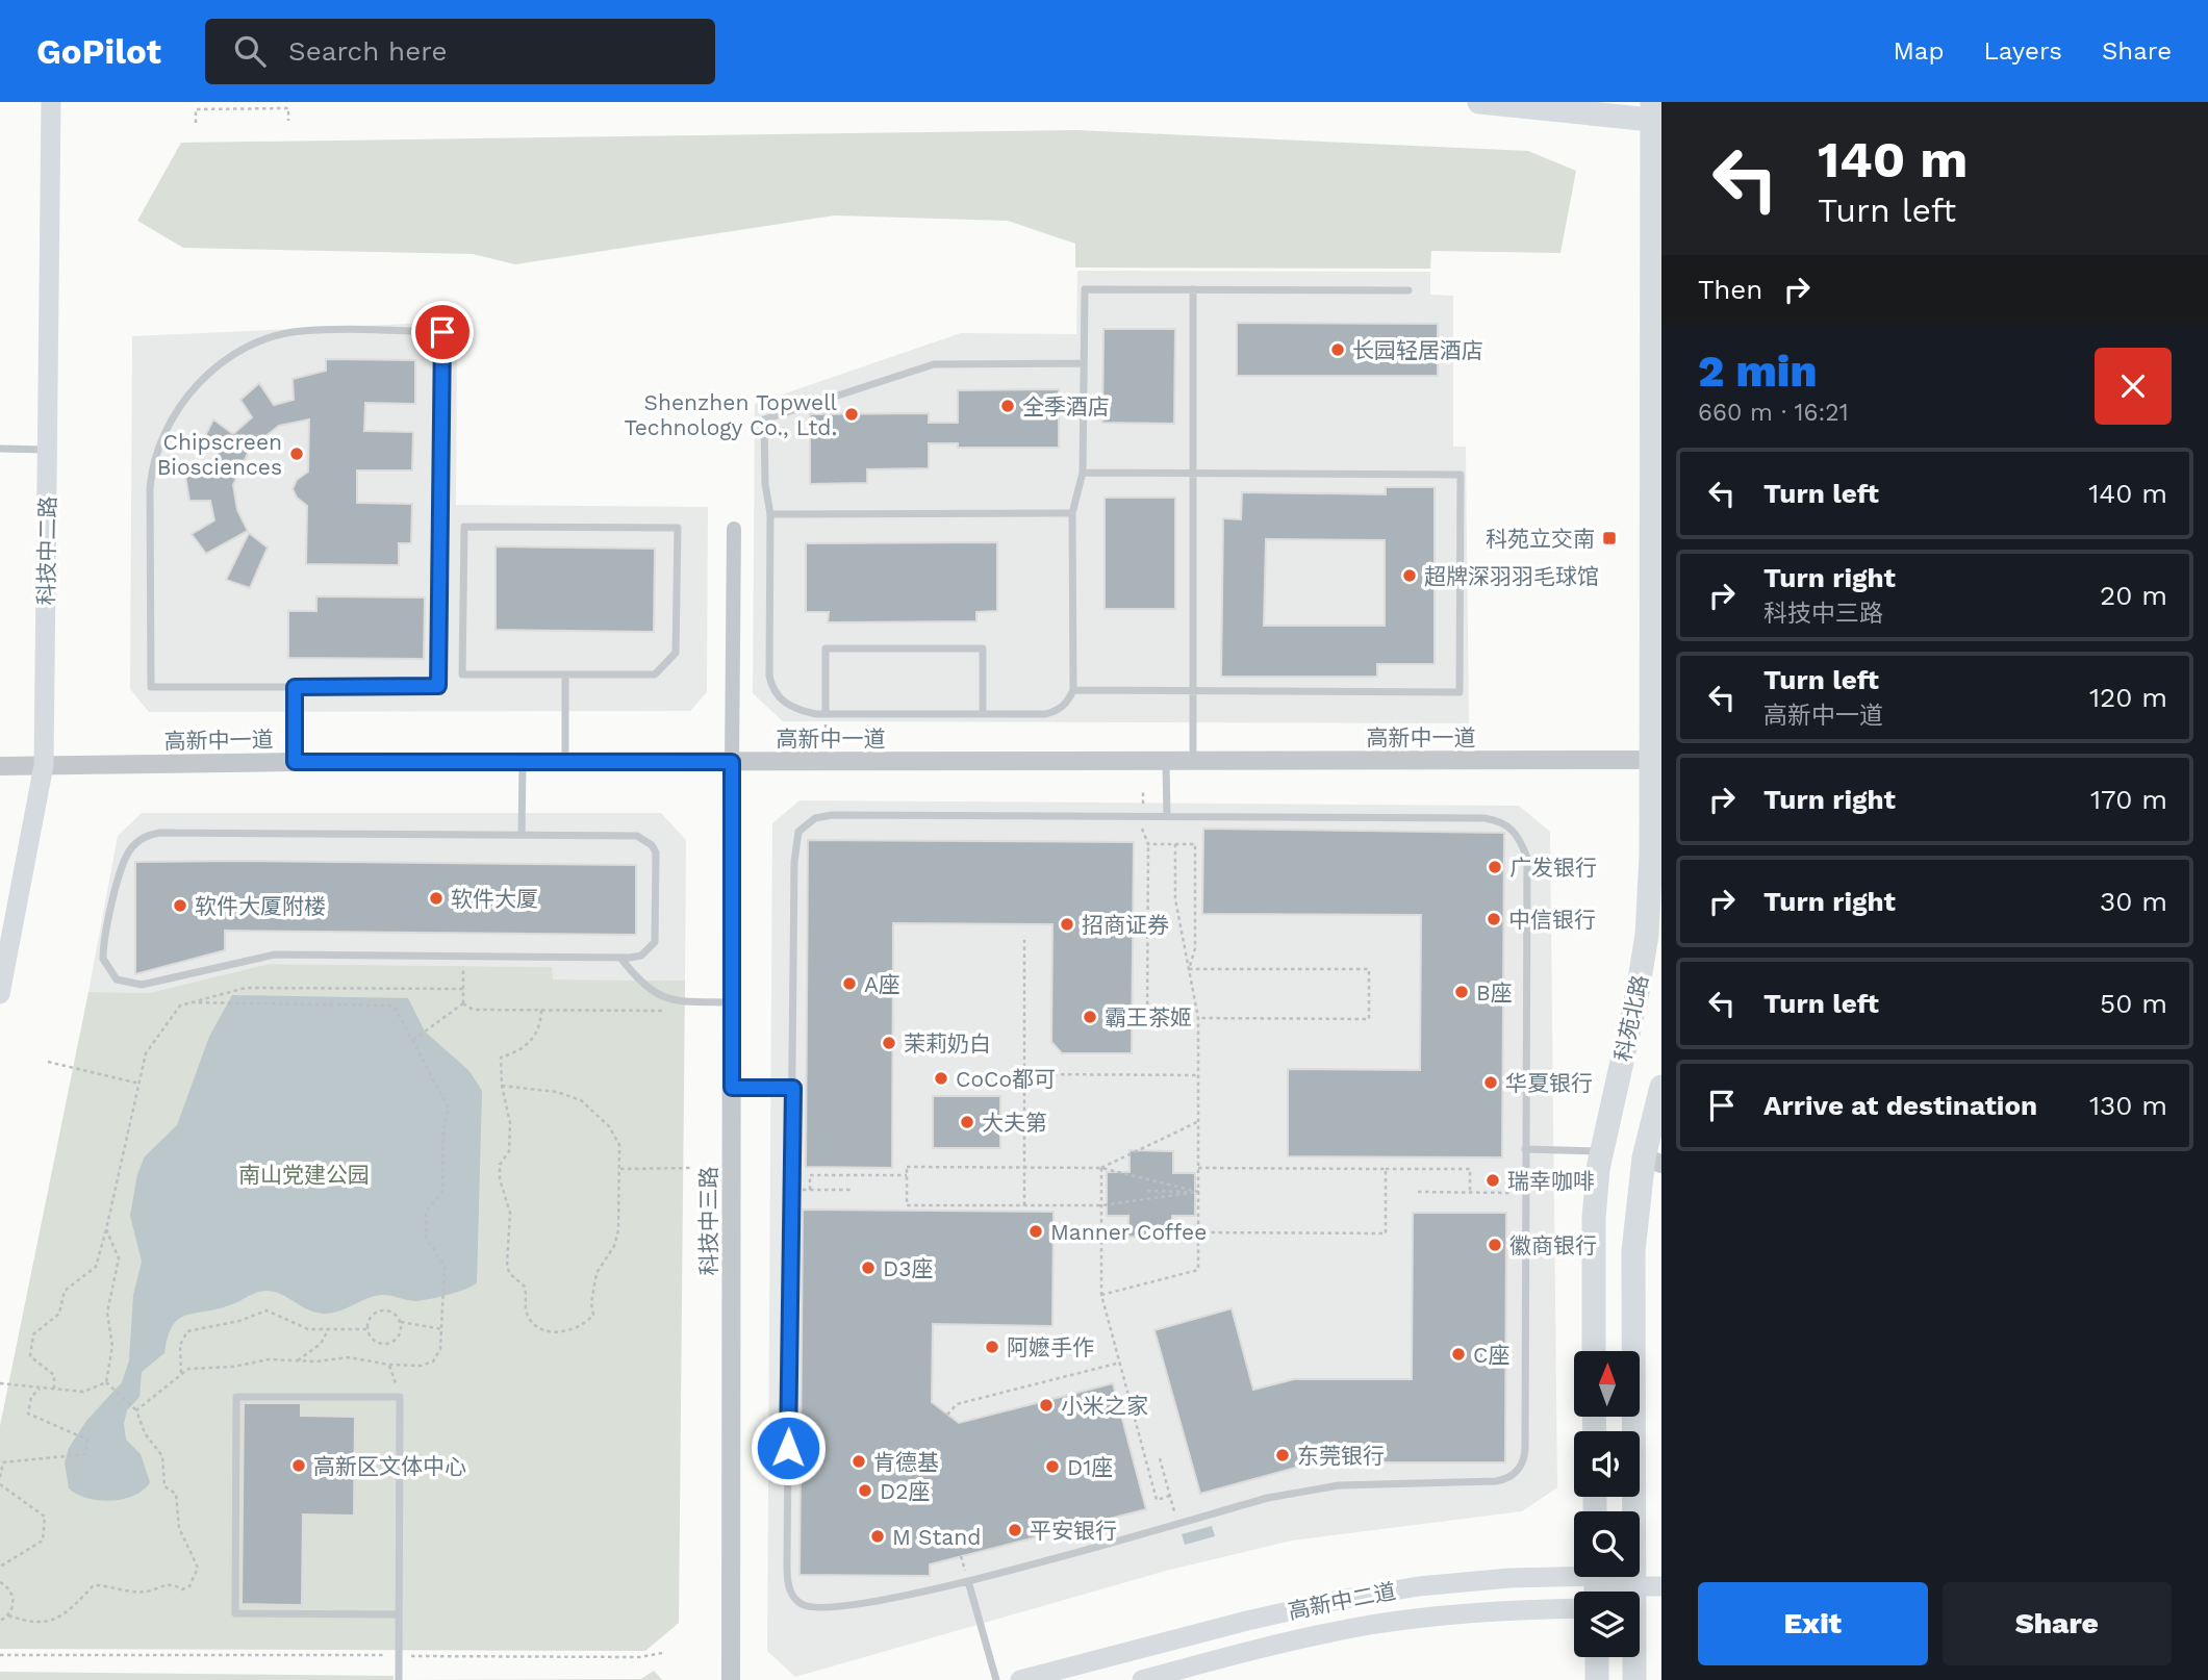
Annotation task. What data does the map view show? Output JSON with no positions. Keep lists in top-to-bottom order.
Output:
{
  "streets": {
    "main road": ["科技中二路", "科苑北路", "高新中二道"],
    "street": ["高新中一道", "科技中三路"]
  },
  "crossings": [
    ["科技中二路", "高新中一道"],
    ["高新中一道", "科苑北路"],
    ["高新中一道", "科技中三路"]
  ],
  "parks": ["南山党建公园"],
  "places": {
    "other": [
      "长园轻居酒店",
      "全季酒店",
      "Shenzhen Topwell Technology Co., Ltd.",
      "Chipscreen Biosciences",
      "超牌深羽羽毛球馆",
      "广发银行",
      "软件大厦",
      "软件大厦附楼",
      "中信银行",
      "招商证券",
      "A座",
      "B座",
      "霸王茶姬",
      "茉莉奶白",
      "CoCo都可",
      "华夏银行",
      "大夫第",
      "瑞幸咖啡",
      "Manner Coffee",
      "徽商银行",
      "D3座",
      "阿嬷手作",
      "C座",
      "小米之家",
      "东莞银行",
      "肯德基",
      "高新区文体中心",
      "D1座",
      "D2座",
      "平安银行",
      "M Stand"
    ],
    "transit": ["科苑立交南"]
  },
  "north": "top",
  "page": {
    "header": "GoPilot",
    "search": "Search here",
    "nav": ["Map", "Layers", "Share"],
    "turn": ["140 m", "Turn left"],
    "then": "Then",
    "heading": ["2 min", "660 m · 16:21"],
    "list": [
      {
        "name": "Turn left",
        "value": "140 m"
      },
      {
        "name": "Turn right",
        "note": "科技中三路",
        "value": "20 m"
      },
      {
        "name": "Turn left",
        "note": "高新中一道",
        "value": "120 m"
      },
      {
        "name": "Turn right",
        "value": "170 m"
      },
      {
        "name": "Turn right",
        "value": "30 m"
      },
      {
        "name": "Turn left",
        "value": "50 m"
      },
      {
        "name": "Arrive at destination",
        "value": "130 m"
      }
    ],
    "buttons": ["Exit", "Share"]
  }
}
